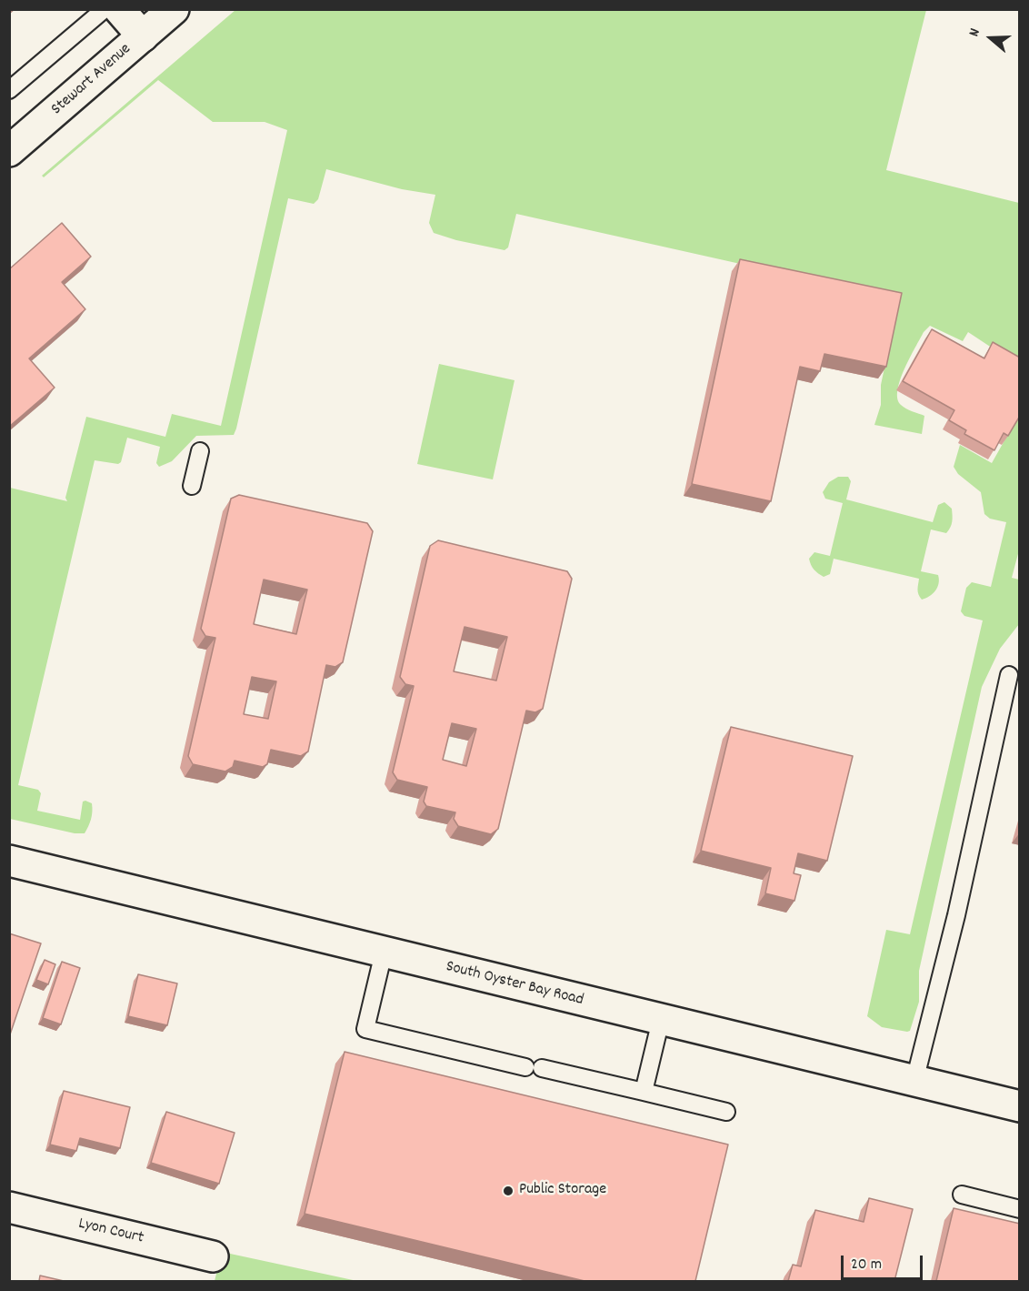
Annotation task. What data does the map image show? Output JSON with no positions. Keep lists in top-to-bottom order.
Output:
{
  "streets": {
    "main road": ["Stewart Avenue", "South Oyster Bay Road", "Lyon Court"]
  },
  "places": ["Public Storage"],
  "scale_bar": "20 m",
  "north": "left"
}
